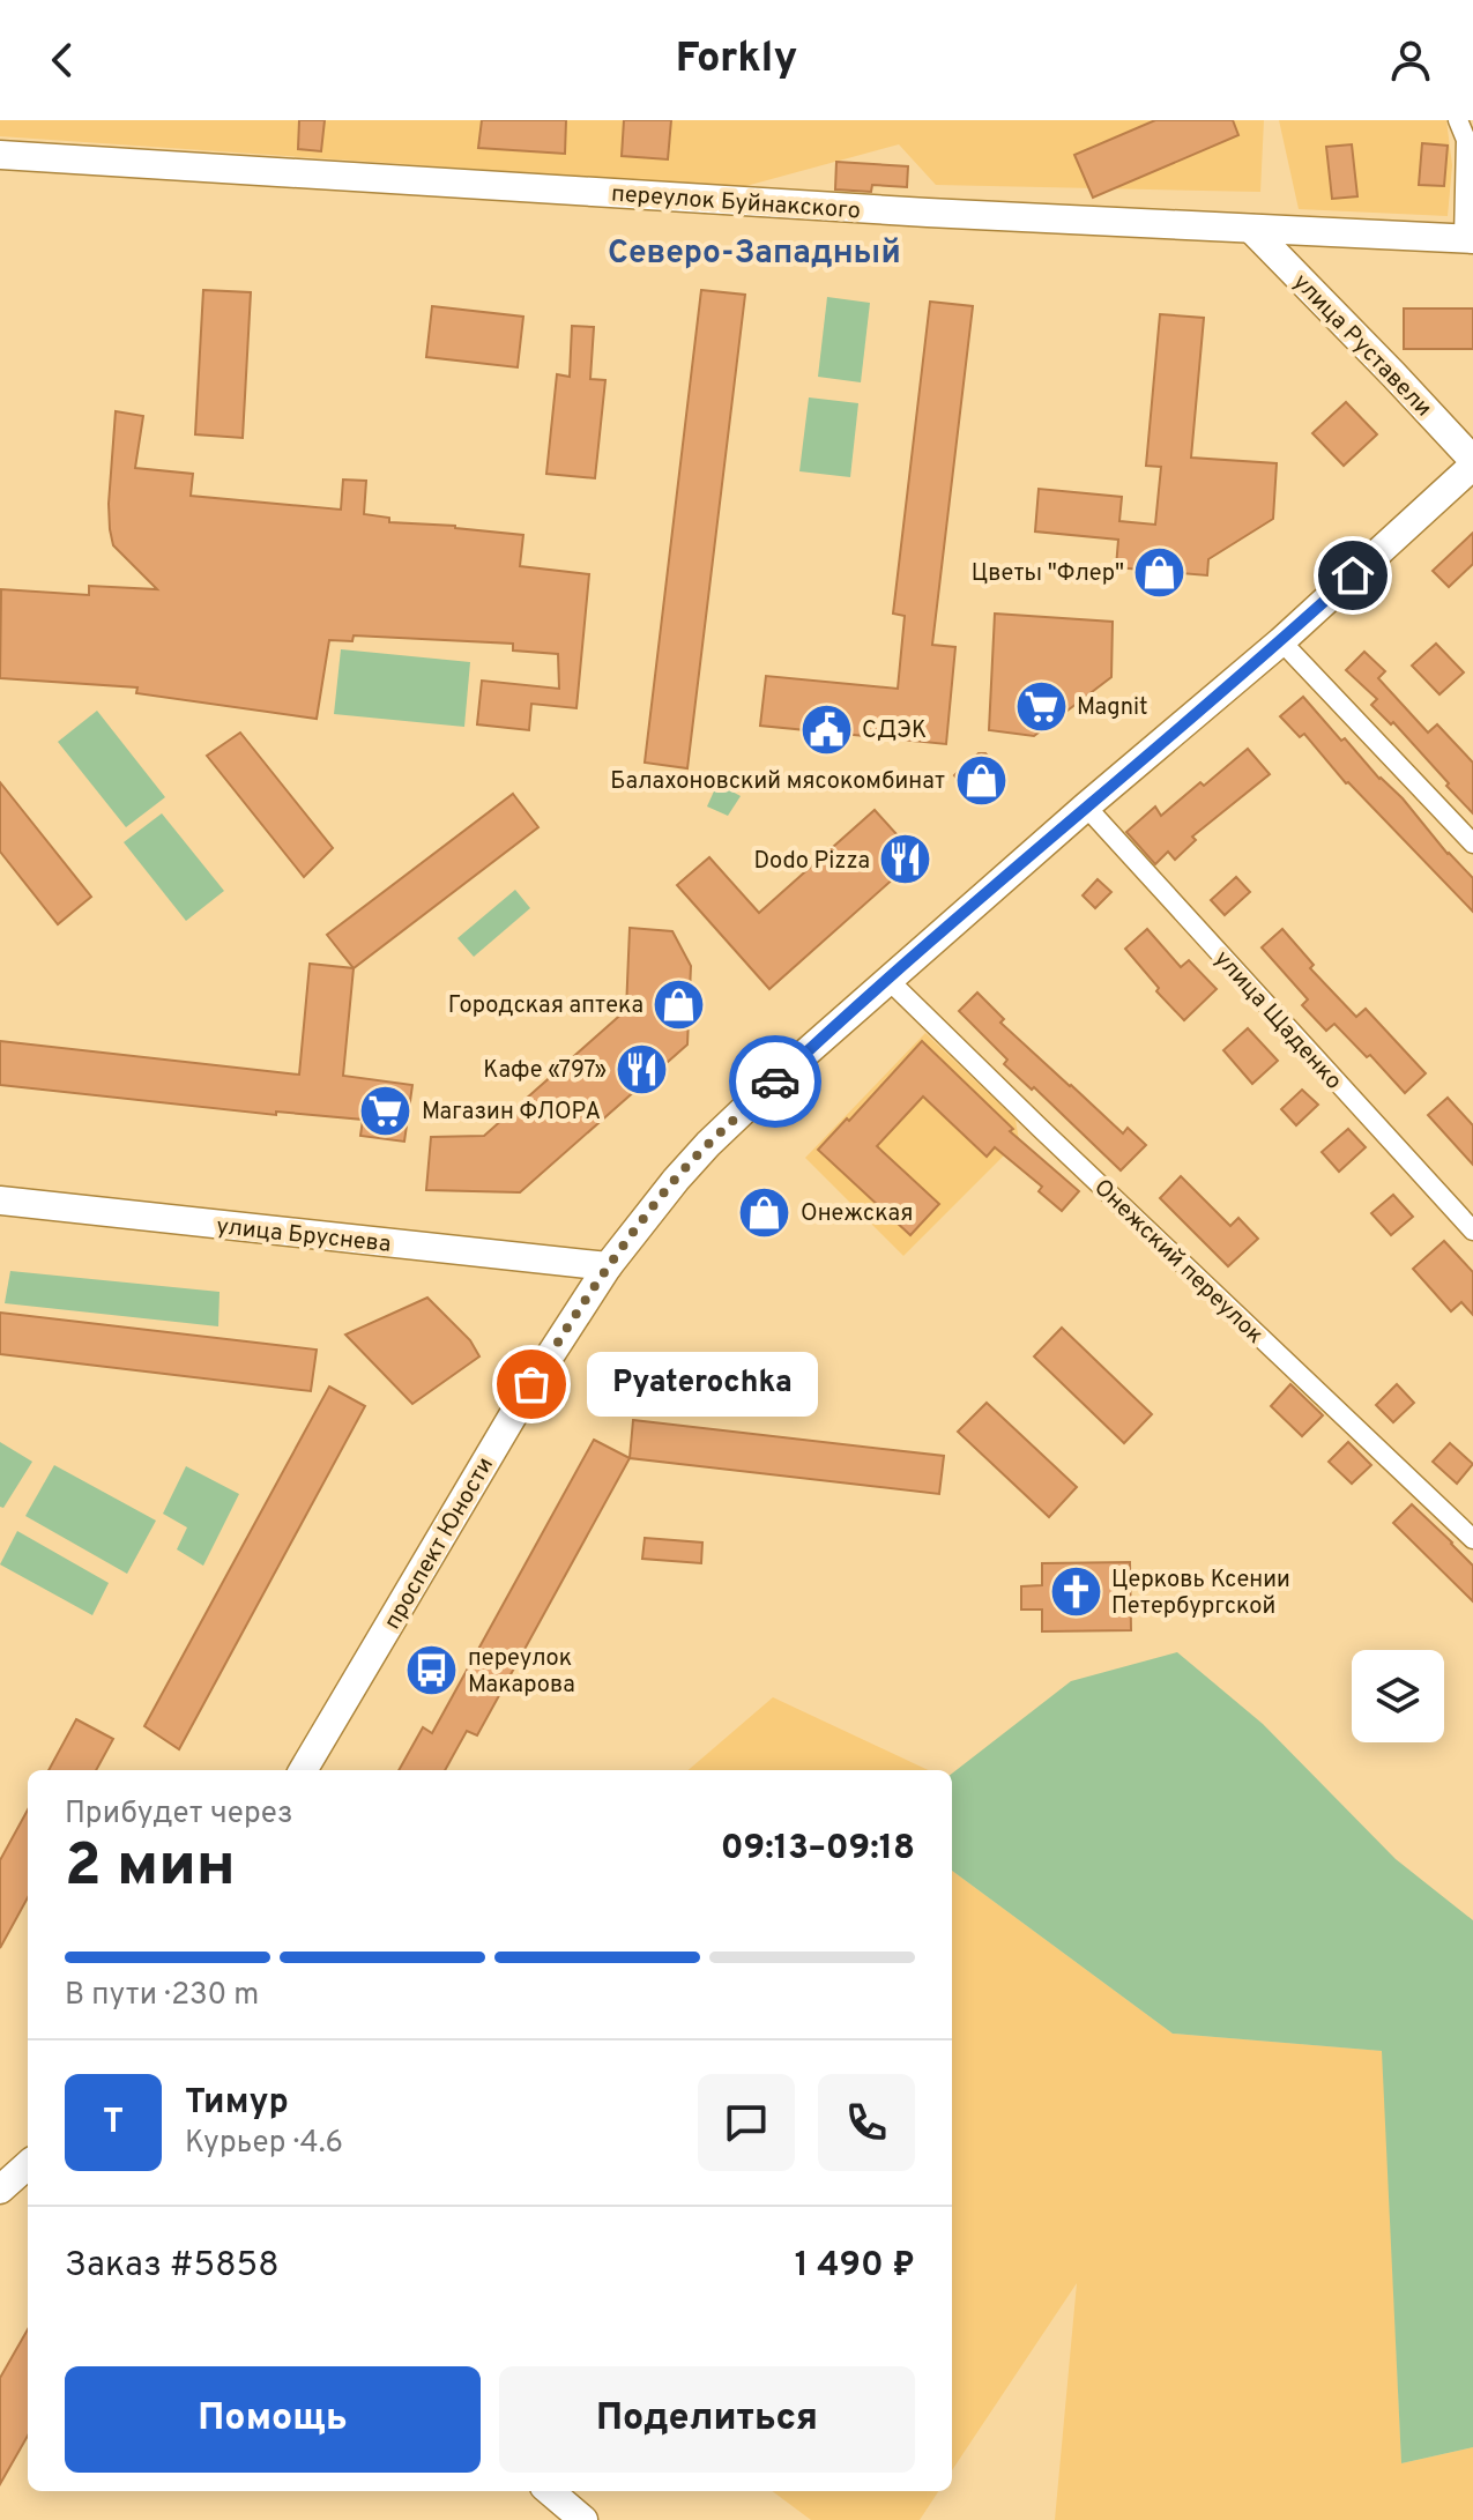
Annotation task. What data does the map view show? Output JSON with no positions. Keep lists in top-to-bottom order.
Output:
{
  "streets": {
    "street": [
      "переулок Буйнакского",
      "улица Руставели",
      "улица Щаденко",
      "улица Бруснева",
      "Онежский переулок",
      "проспект Юности"
    ]
  },
  "crossings": [
    ["переулок Буйнакского", "улица Руставели"],
    ["улица Бруснева", "проспект Юности"]
  ],
  "districts": ["Северо-Западный"],
  "places": {
    "shop": [
      "Цветы \"Флер\"",
      "Балахоновский мясокомбинат",
      "Городская аптека",
      "Онежская"
    ],
    "supermarket": ["Magnit", "Магазин ФЛОРА"],
    "public building": ["СДЭК"],
    "restaurant": ["Dodo Pizza", "Кафе «797»"],
    "other": ["Pyaterochka"],
    "church": ["Церковь Ксении Петербургской"],
    "bus stop": ["переулок Макарова"]
  },
  "page": {
    "header": "Forkly",
    "bubble": "Pyaterochka",
    "heading": ["2 мин", "Прибудет через", "09:13–09:18"],
    "panel": [
      "Тимур",
      "Курьер · 4.6",
      "Заказ #5858",
      "1 490 ₽"
    ],
    "bar": "В пути · 230 m",
    "round": "Т",
    "buttons": ["Помощь", "Поделиться"]
  }
}
